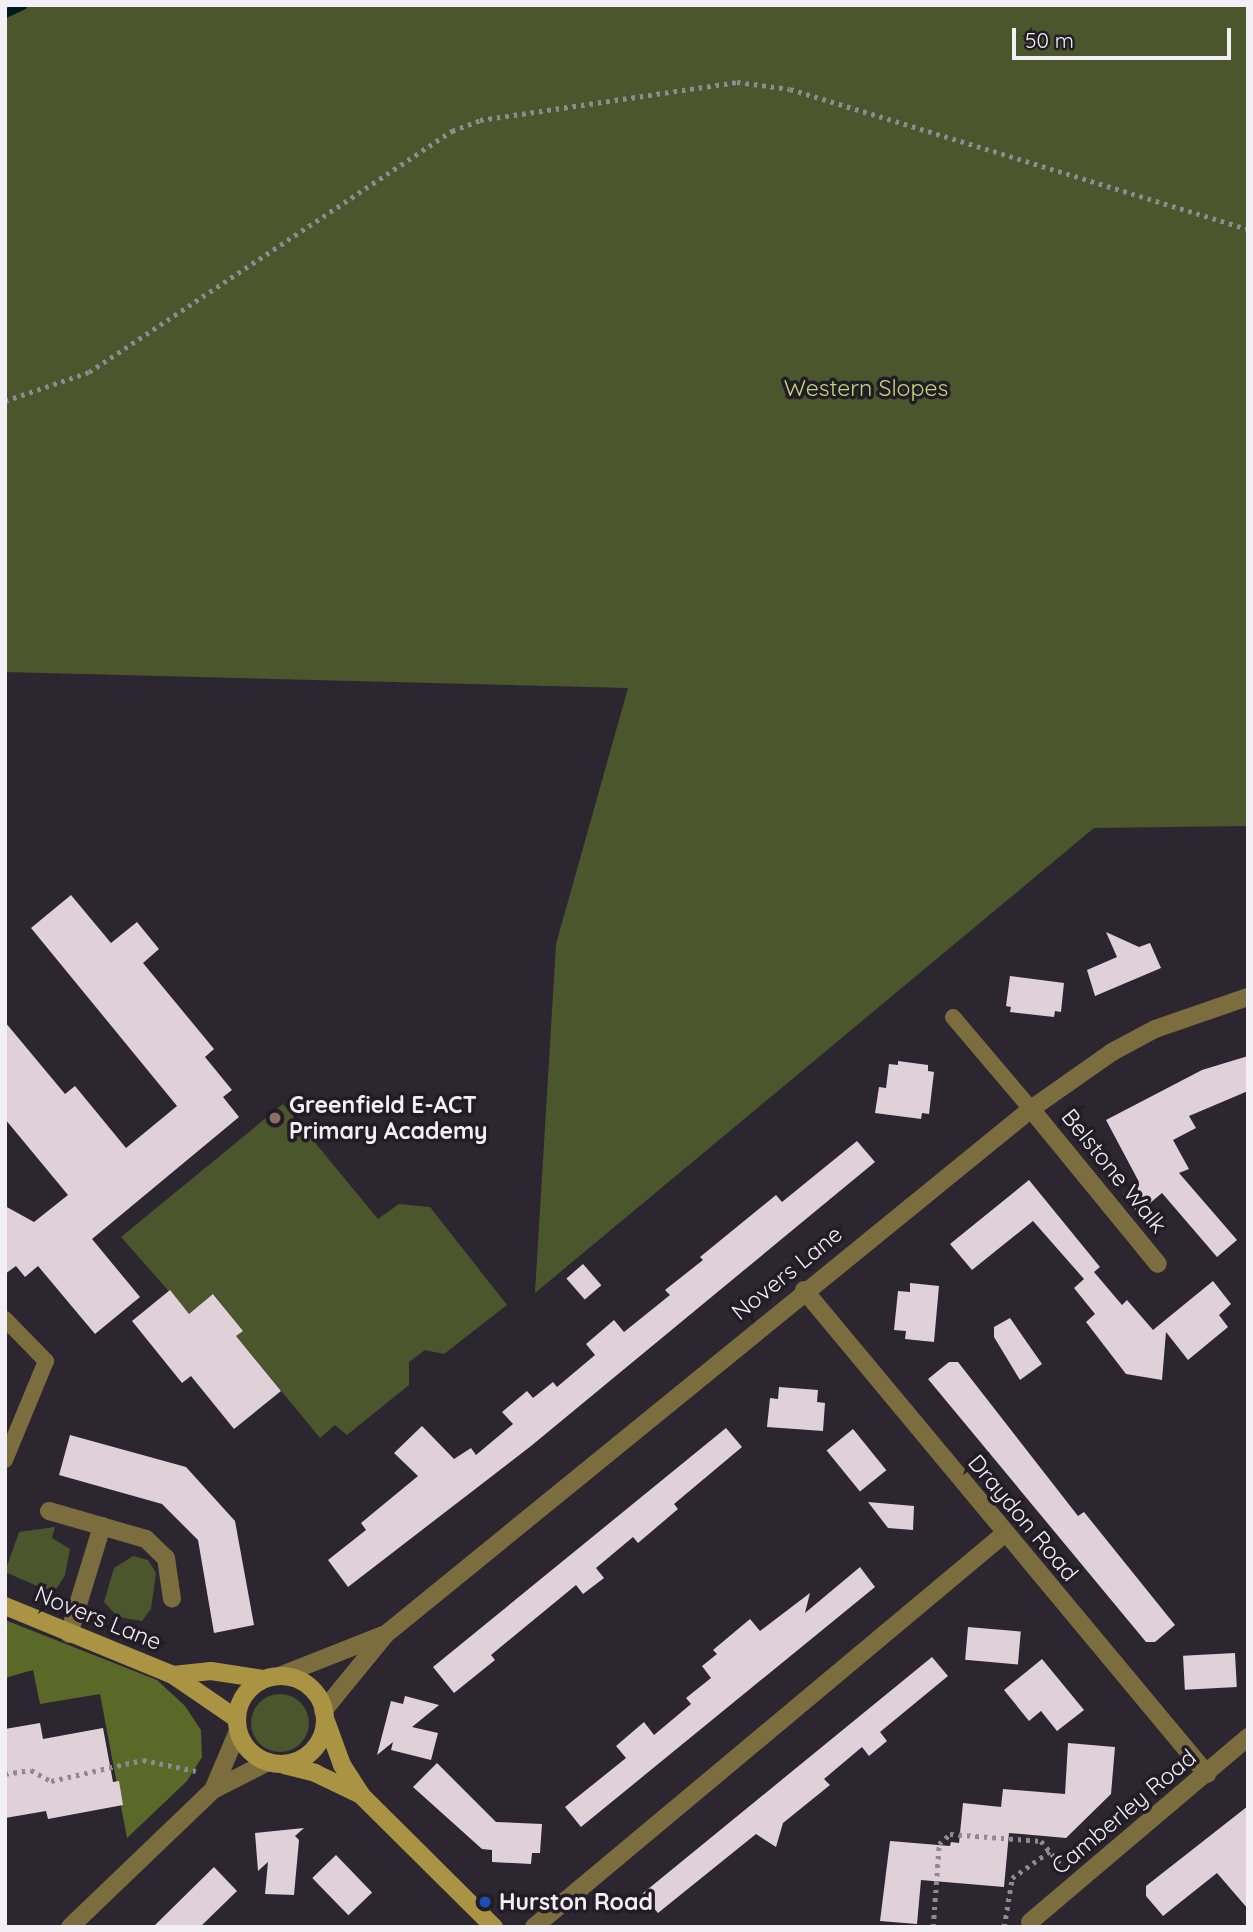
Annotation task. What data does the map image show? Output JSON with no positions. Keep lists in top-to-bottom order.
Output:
{
  "streets": {
    "street": [
      "Belstone Walk",
      "Novers Lane",
      "Draydon Road",
      "Camberley Road"
    ]
  },
  "crossings": [
    ["Belstone Walk", "Novers Lane"],
    ["Novers Lane", "Draydon Road"],
    ["Draydon Road", "Camberley Road"]
  ],
  "parks": ["Western Slopes"],
  "places": ["Greenfield E-ACT Primary Academy", "Hurston Road"],
  "scale_bar": "50 m"
}
